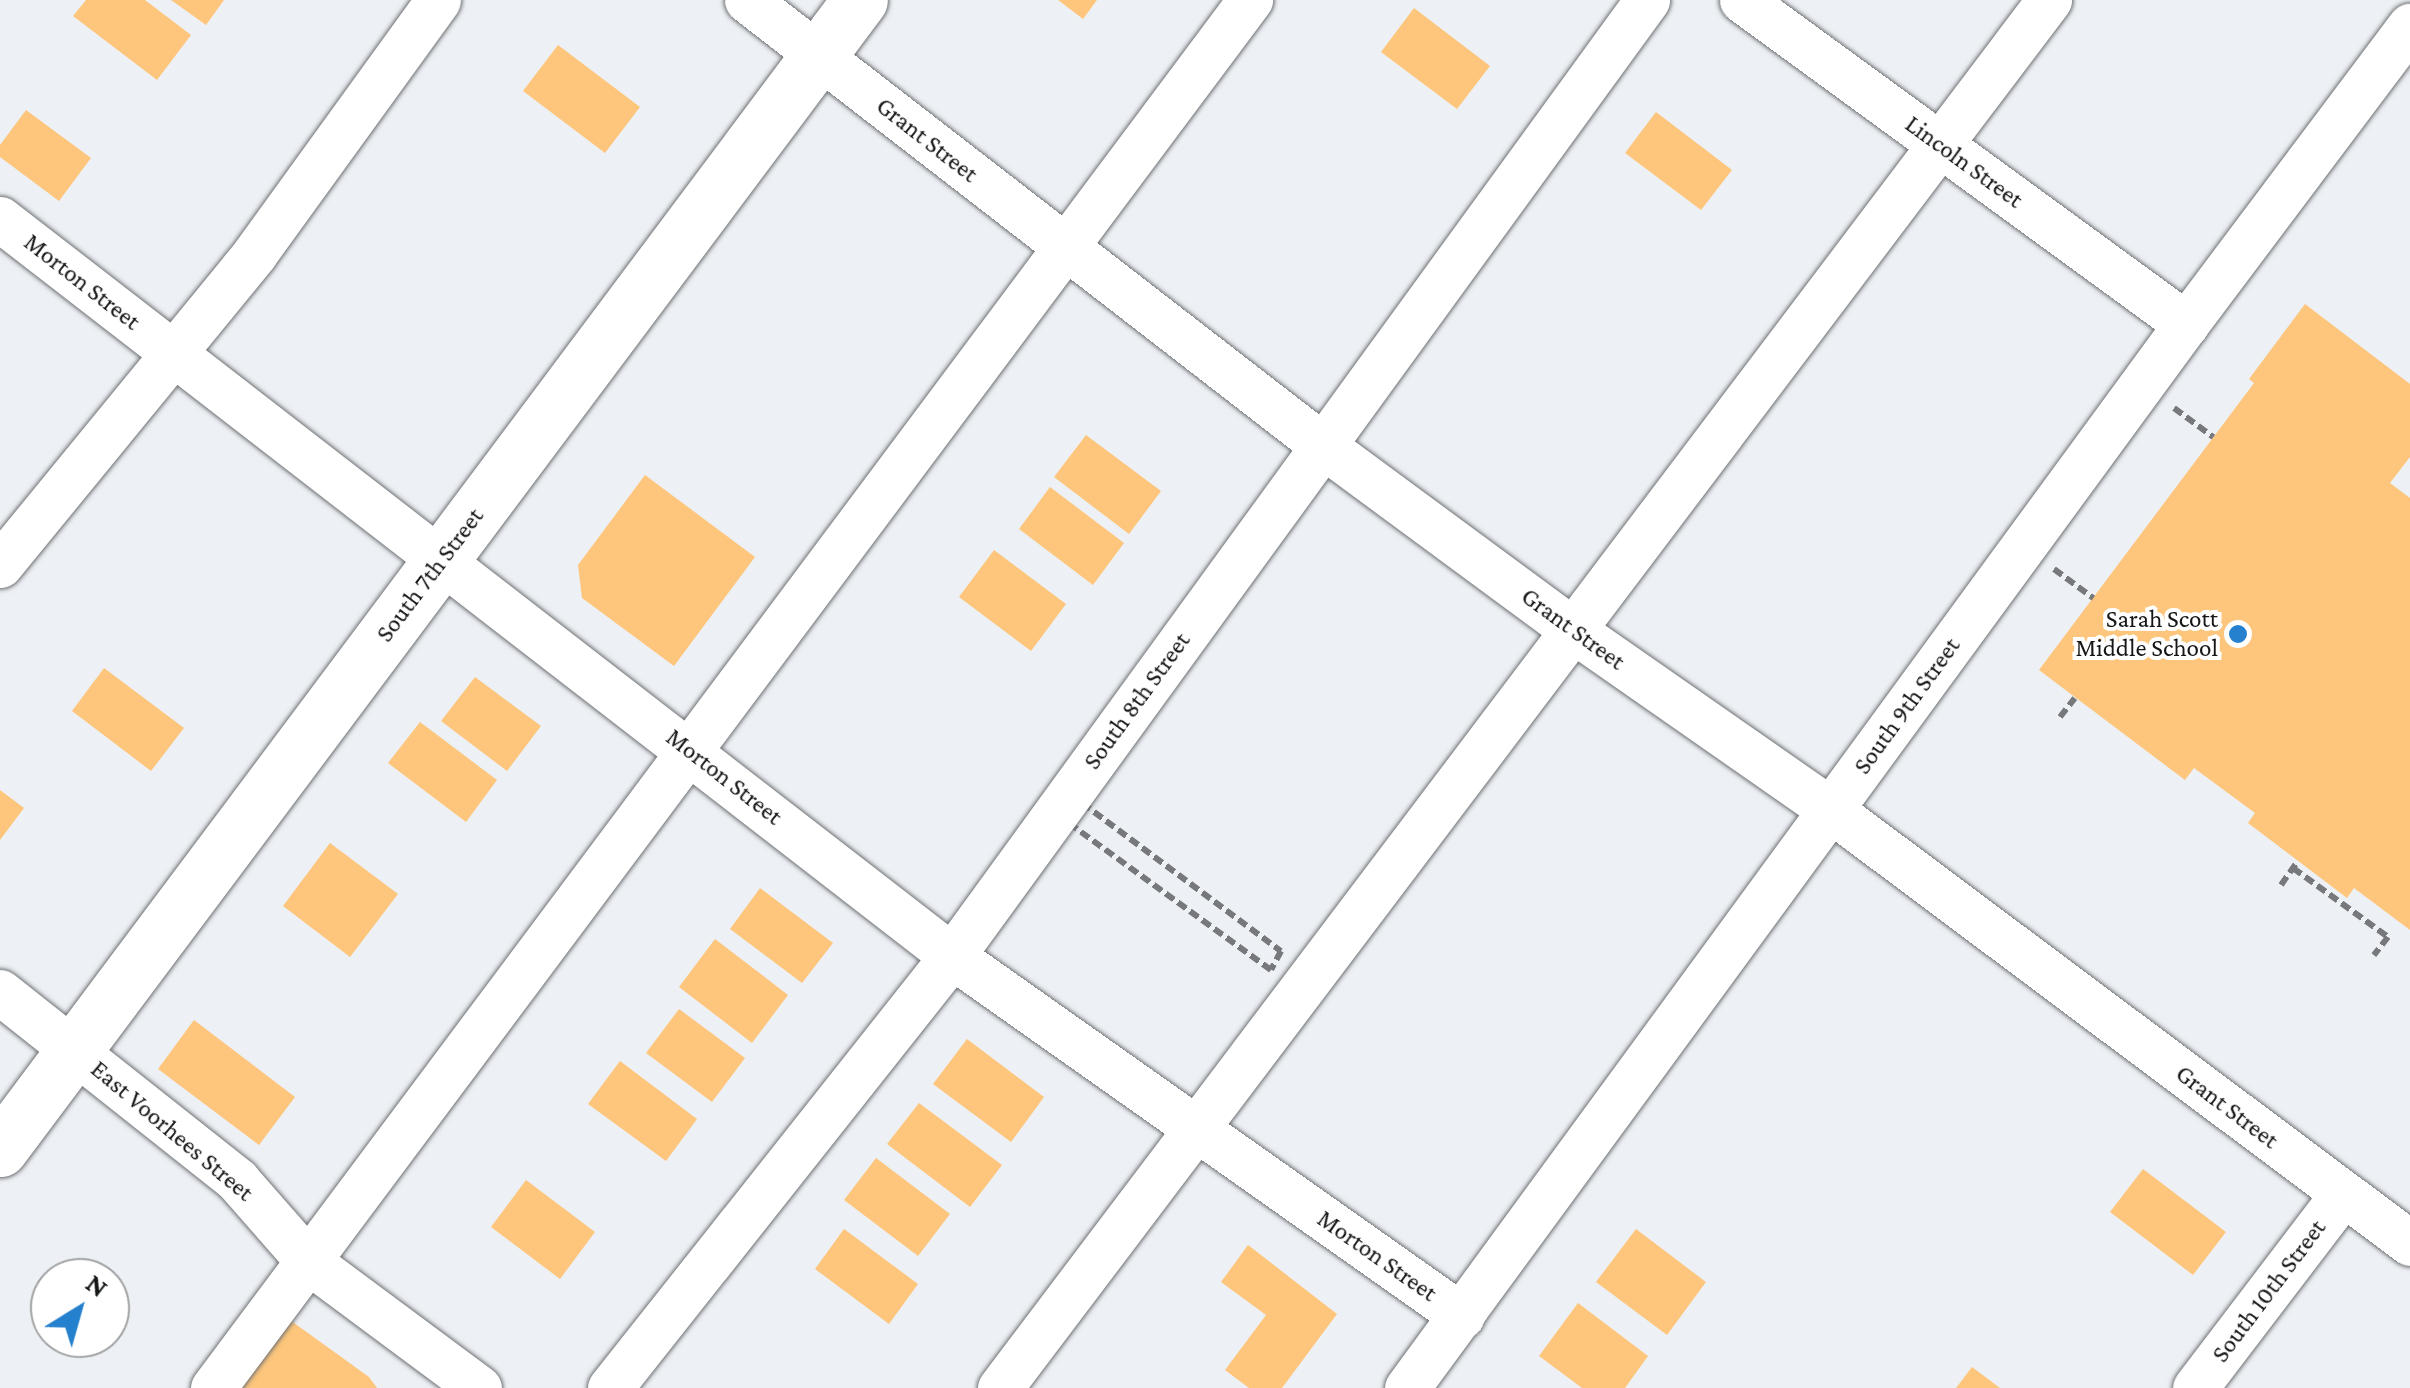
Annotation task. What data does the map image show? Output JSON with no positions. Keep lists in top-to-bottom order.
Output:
{
  "streets": {
    "main road": ["South 7th Street"],
    "street": [
      "Grant Street",
      "Lincoln Street",
      "Morton Street",
      "South 8th Street",
      "South 9th Street",
      "East Voorhees Street",
      "South 10th Street"
    ]
  },
  "crossings": [
    ["Grant Street", "South 7th Street"],
    ["Grant Street", "South 8th Street"],
    ["Grant Street", "South 9th Street"],
    ["Grant Street", "South 10th Street"],
    ["Lincoln Street", "South 9th Street"],
    ["Morton Street", "South 7th Street"],
    ["Morton Street", "South 8th Street"],
    ["Morton Street", "South 9th Street"],
    ["South 7th Street", "East Voorhees Street"]
  ],
  "places": ["Sarah Scott Middle School"],
  "north": "top right"
}
